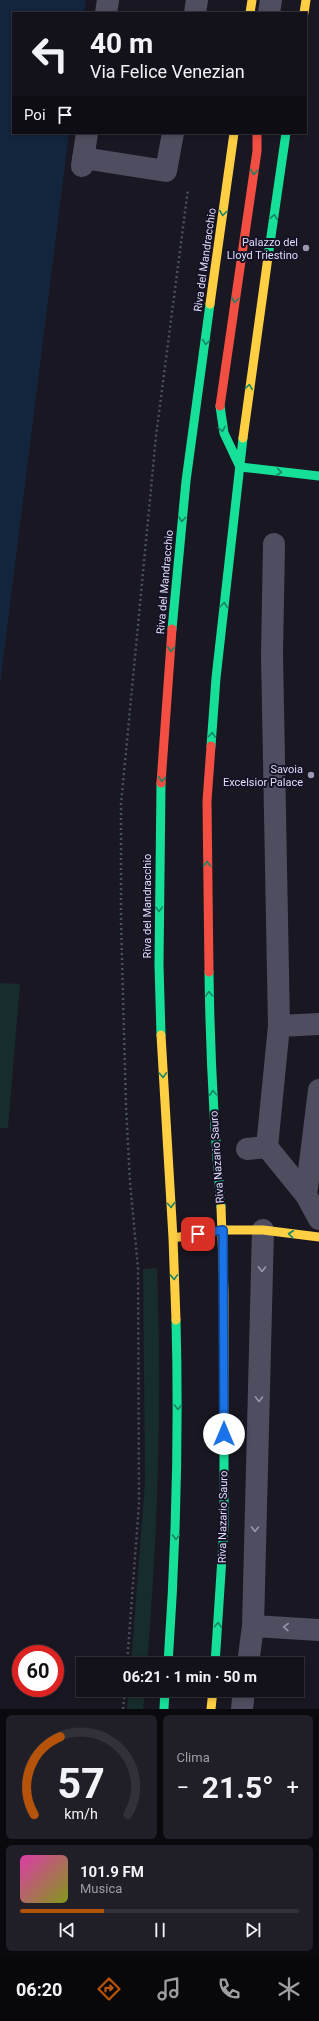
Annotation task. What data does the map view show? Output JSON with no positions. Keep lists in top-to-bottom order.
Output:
{
  "streets": {
    "main road": ["Riva del Mandracchio", "Riva Nazario Sauro"]
  },
  "places": ["Palazzo del Lloyd Triestino", "Savoia Excelsior Palace"],
  "page": {
    "turn": ["40 m", "Via Felice Venezian"],
    "then": "Poi",
    "limit": "60",
    "trip": "06:21 · 1 min · 50 m",
    "tile": "Clima",
    "heat": ["−", "21.5°", "+"],
    "song": ["101.9 FM", "Musica"],
    "tabs": "06:20",
    "gauge": ["57", "km/h"]
  }
}
